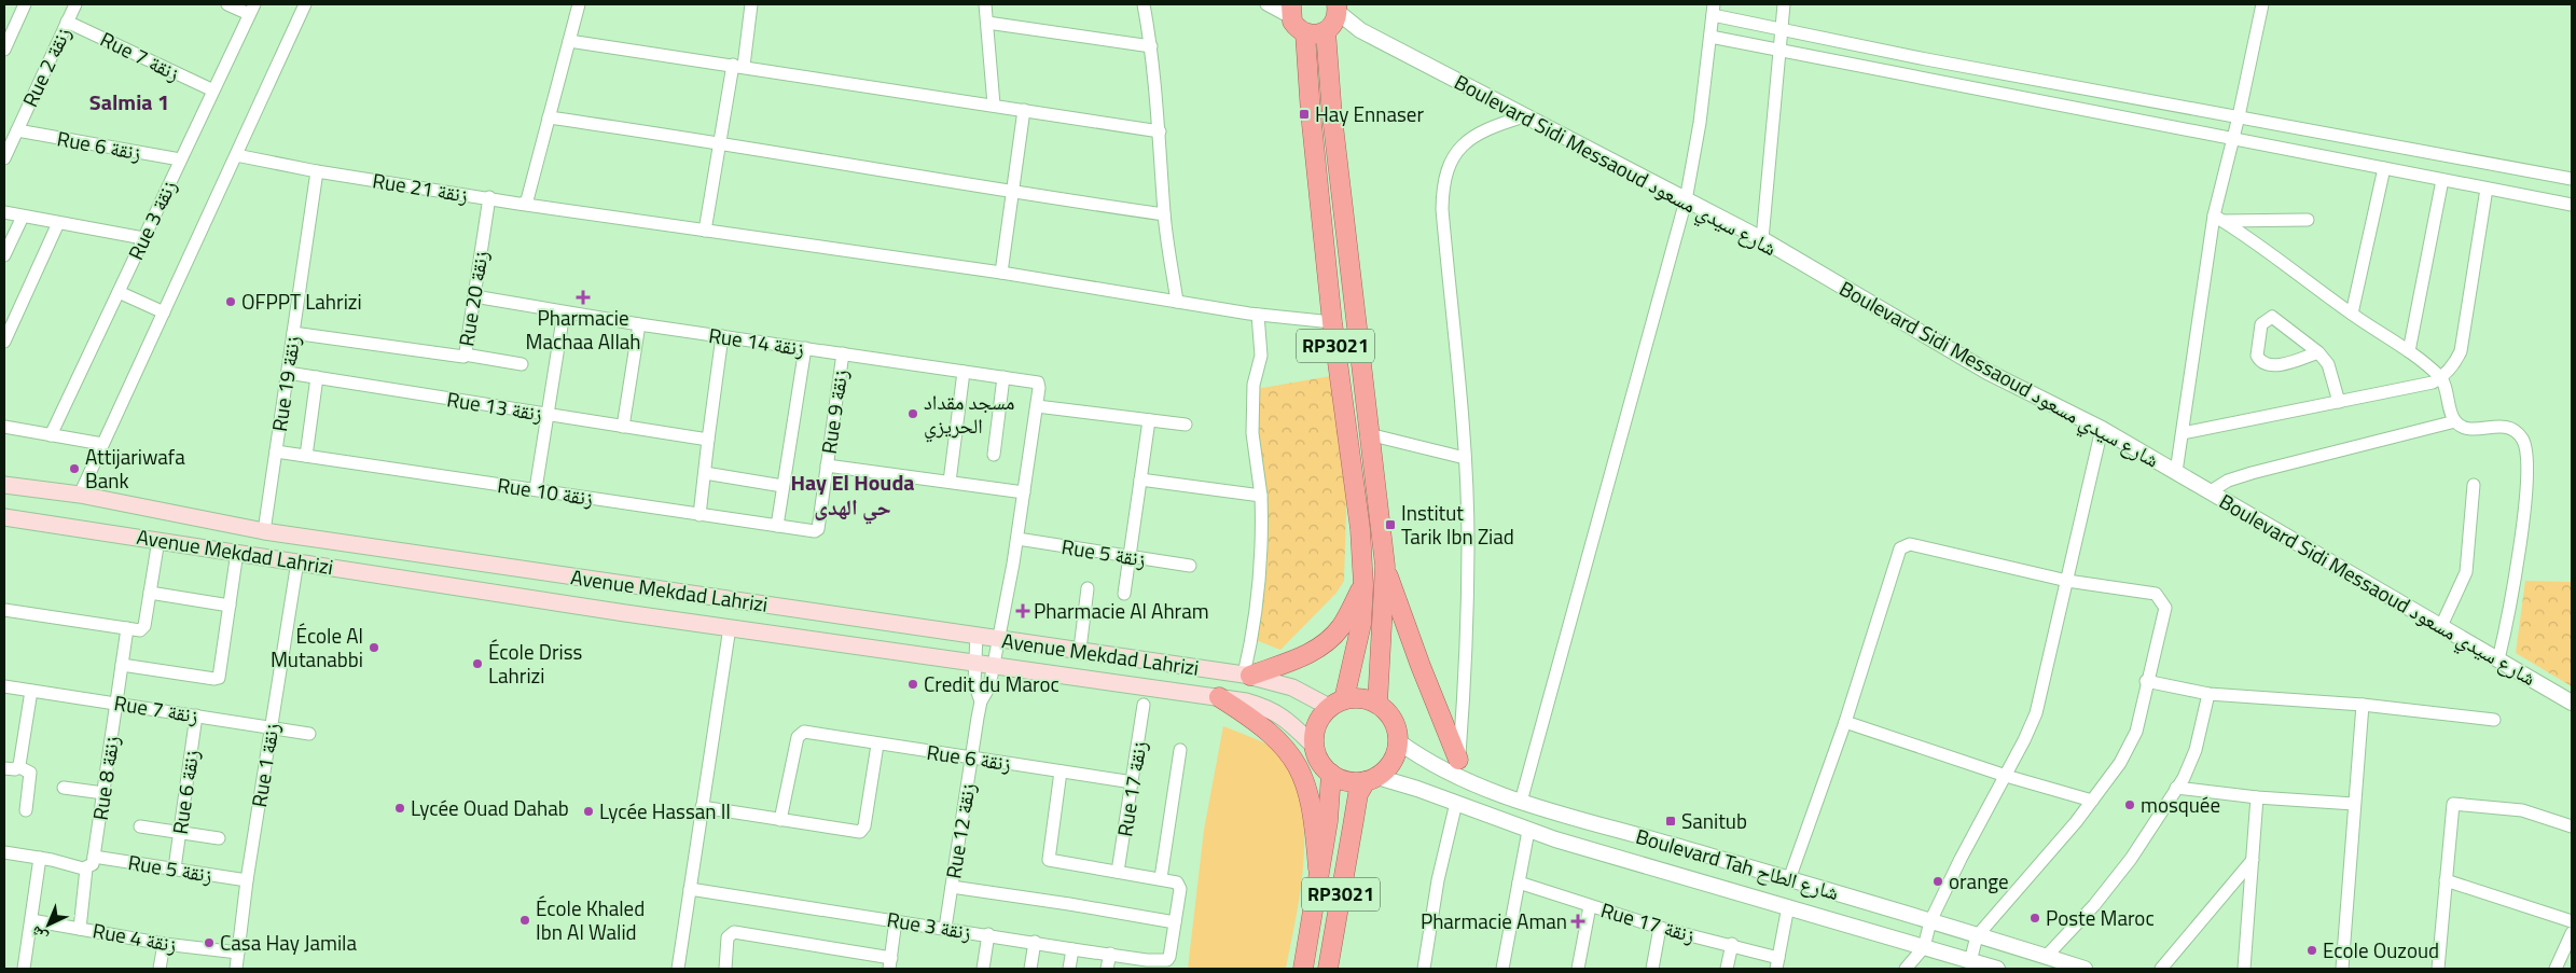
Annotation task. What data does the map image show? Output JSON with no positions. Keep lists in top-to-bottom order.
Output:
{
  "streets": {
    "highway": ["RP3021"],
    "main road": ["Avenue Mekdad Lahrizi"],
    "street": [
      "Rue 7 زنقة",
      "Rue 2 زنقة",
      "Rue 6 زنقة",
      "Boulevard Sidi Messaoud شارع سيدي مسعود",
      "Rue 21 زنقة",
      "Rue 3 زنقة",
      "Rue 20 زنقة",
      "Rue 14 زنقة",
      "Rue 19 زنقة",
      "Rue 13 زنقة",
      "Rue 9 زنقة",
      "Rue 10 زنقة",
      "Rue 5 زنقة",
      "Rue 1 زنقة",
      "Rue 8 زنقة",
      "Rue 17 زنقة",
      "Rue 12 زنقة",
      "Boulevard Tah شارع الطاح",
      "Rue 4 زنقة"
    ]
  },
  "crossings": [
    ["Rue 7 زنقة", "Rue 2 زنقة"],
    ["Rue 7 زنقة", "Rue 6 زنقة"],
    ["Rue 7 زنقة", "Rue 3 زنقة"],
    ["Rue 7 زنقة", "Avenue Mekdad Lahrizi"],
    ["Rue 7 زنقة", "Rue 1 زنقة"],
    ["Rue 7 زنقة", "Rue 8 زنقة"],
    ["Rue 2 زنقة", "Rue 6 زنقة"],
    ["Rue 6 زنقة", "Rue 3 زنقة"],
    ["Rue 6 زنقة", "Rue 5 زنقة"],
    ["Rue 6 زنقة", "Rue 17 زنقة"],
    ["Rue 6 زنقة", "Rue 12 زنقة"],
    ["Boulevard Sidi Messaoud شارع سيدي مسعود", "RP3021"],
    ["Rue 21 زنقة", "Rue 20 زنقة"],
    ["Rue 21 زنقة", "RP3021"],
    ["Rue 21 زنقة", "Rue 19 زنقة"],
    ["Rue 3 زنقة", "Rue 12 زنقة"],
    ["Rue 20 زنقة", "Rue 14 زنقة"],
    ["Rue 20 زنقة", "Rue 19 زنقة"],
    ["Rue 14 زنقة", "Rue 9 زنقة"],
    ["RP3021", "Avenue Mekdad Lahrizi"],
    ["RP3021", "Boulevard Tah شارع الطاح"],
    ["Rue 19 زنقة", "Rue 13 زنقة"],
    ["Rue 19 زنقة", "Rue 10 زنقة"],
    ["Rue 19 زنقة", "Avenue Mekdad Lahrizi"],
    ["Rue 9 زنقة", "Rue 10 زنقة"],
    ["Avenue Mekdad Lahrizi", "Rue 1 زنقة"],
    ["Avenue Mekdad Lahrizi", "Rue 12 زنقة"],
    ["Avenue Mekdad Lahrizi", "Boulevard Tah شارع الطاح"],
    ["Rue 5 زنقة", "Rue 1 زنقة"],
    ["Rue 5 زنقة", "Rue 8 زنقة"],
    ["Rue 1 زنقة", "Rue 4 زنقة"],
    ["Rue 8 زنقة", "Rue 4 زنقة"]
  ],
  "districts": ["Salmia 1", "Hay El Houda حي الهدى"],
  "places": {
    "transit": ["Hay Ennaser", "Institut Tarik Ibn Ziad", "Sanitub"],
    "health": ["Pharmacie Machaa Allah", "Pharmacie Al Ahram", "Pharmacie Aman"],
    "other": [
      "OFPPT Lahrizi",
      "مسجد مقداد الحريزي",
      "Attijariwafa Bank",
      "École Al Mutanabbi",
      "École Driss Lahrizi",
      "Credit du Maroc",
      "mosquée",
      "Lycée Ouad Dahab",
      "Lycée Hassan II",
      "orange",
      "Poste Maroc",
      "École Khaled Ibn Al Walid",
      "Casa Hay Jamila",
      "Ecole Ouzoud"
    ]
  },
  "north": "bottom left"
}
